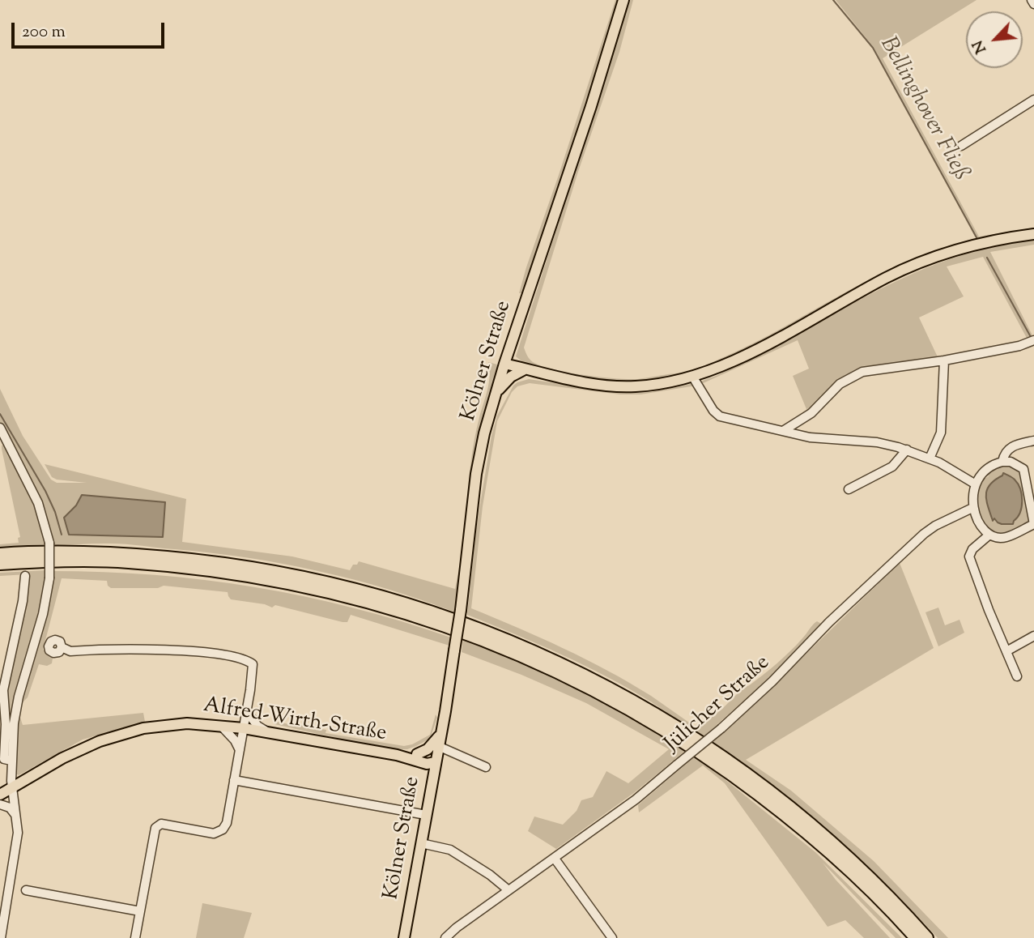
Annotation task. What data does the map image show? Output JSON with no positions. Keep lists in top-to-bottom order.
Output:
{
  "streets": {
    "main road": ["Kölner Straße", "Alfred-Wirth-Straße"],
    "street": ["Jülicher Straße"]
  },
  "crossings": [
    ["Kölner Straße", "Alfred-Wirth-Straße"]
  ],
  "water": ["Bellinghover Fließ"],
  "scale_bar": "200 m",
  "north": "bottom left"
}
